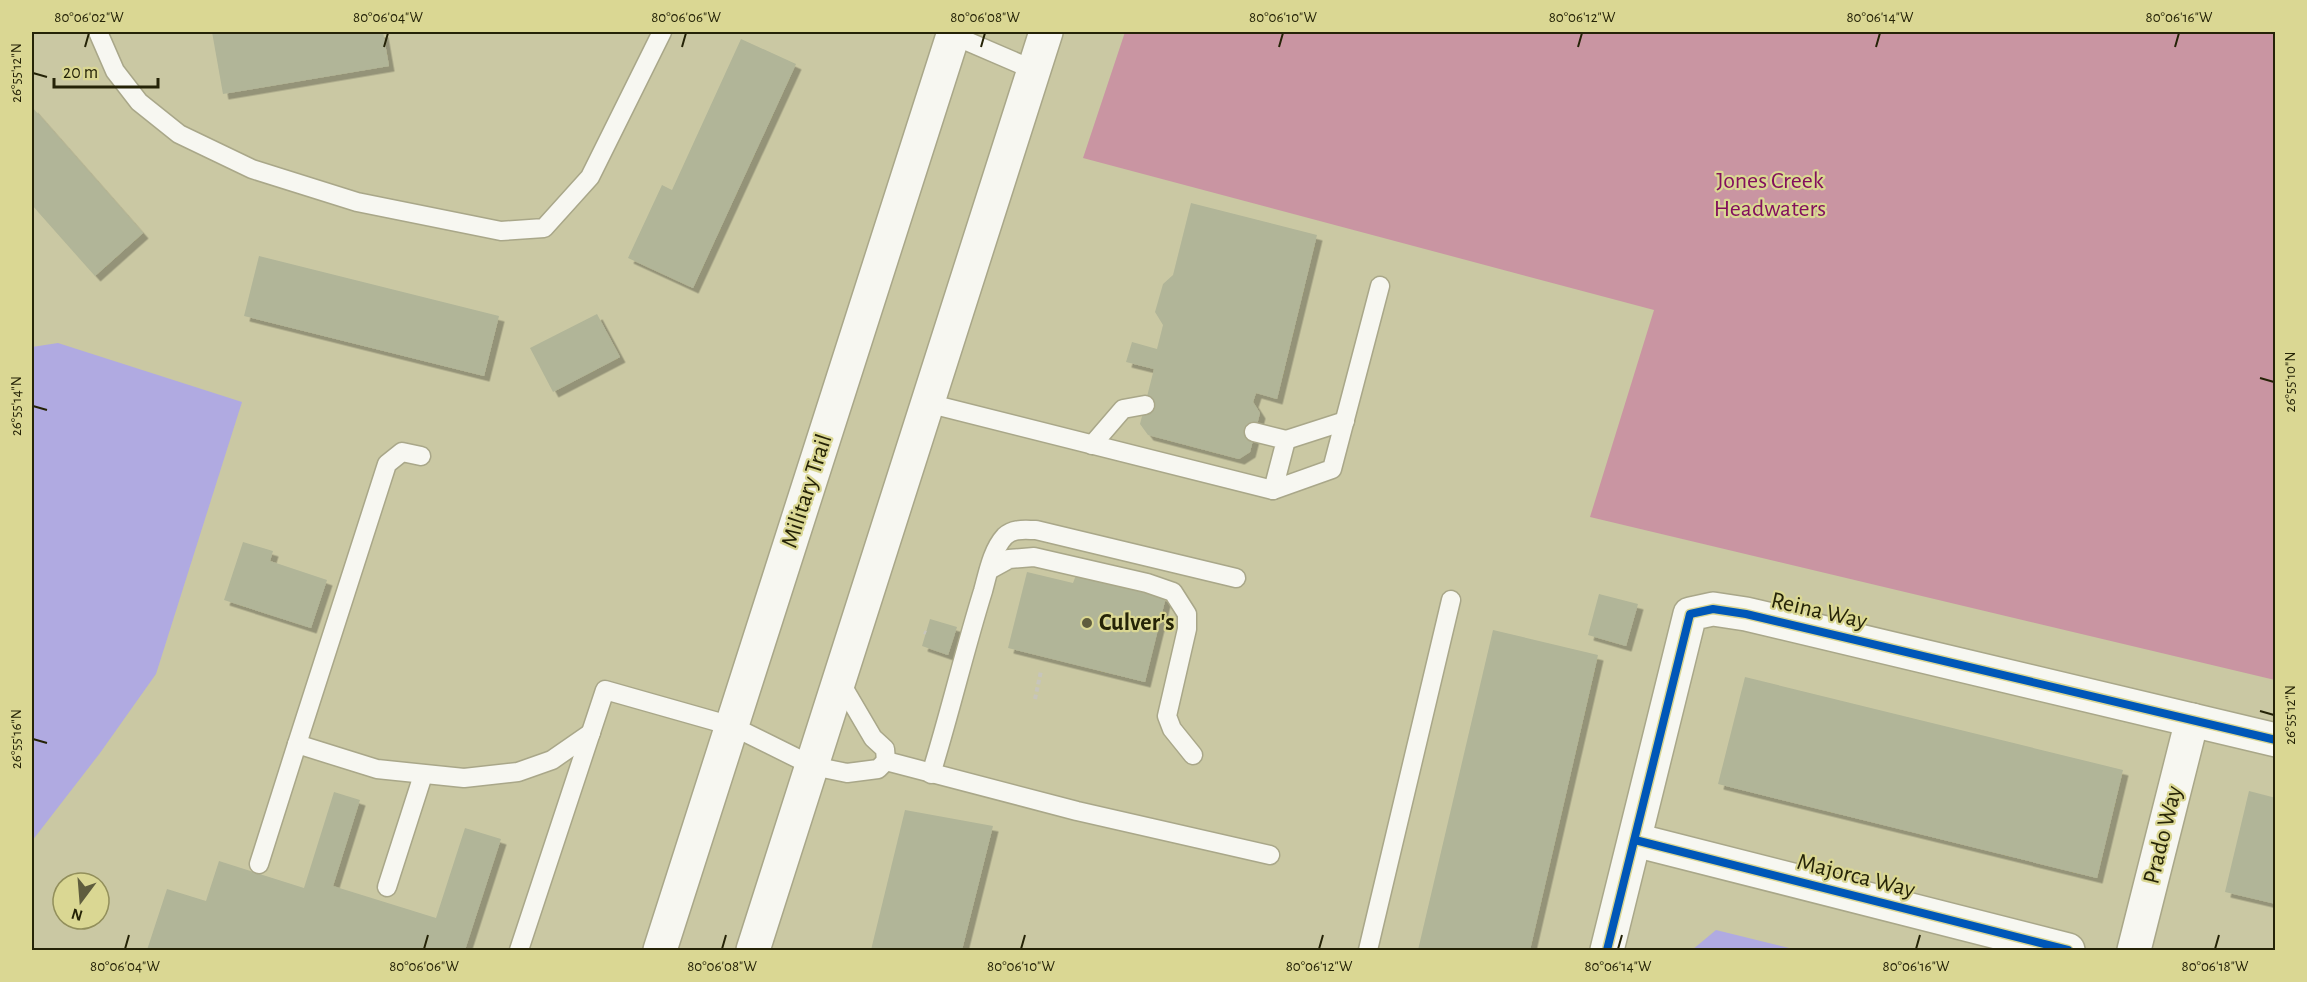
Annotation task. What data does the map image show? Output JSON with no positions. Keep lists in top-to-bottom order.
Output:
{
  "streets": {
    "main road": [
      "Military Trail",
      "Reina Way",
      "Prado Way",
      "Majorca Way"
    ]
  },
  "crossings": [
    ["Reina Way", "Prado Way"],
    ["Reina Way", "Majorca Way"]
  ],
  "parks": ["Jones Creek Headwaters"],
  "places": ["Culver's"],
  "scale_bar": "20 m",
  "north": "bottom",
  "coordinates": [
    "80°06'02\"W",
    "80°06'04\"W",
    "80°06'06\"W",
    "80°06'08\"W",
    "80°06'10\"W",
    "80°06'12\"W",
    "80°06'14\"W",
    "80°06'16\"W",
    "26°55'12\"N",
    "26°55'10\"N",
    "26°55'14\"N",
    "26°55'16\"N",
    "80°06'18\"W"
  ]
}
